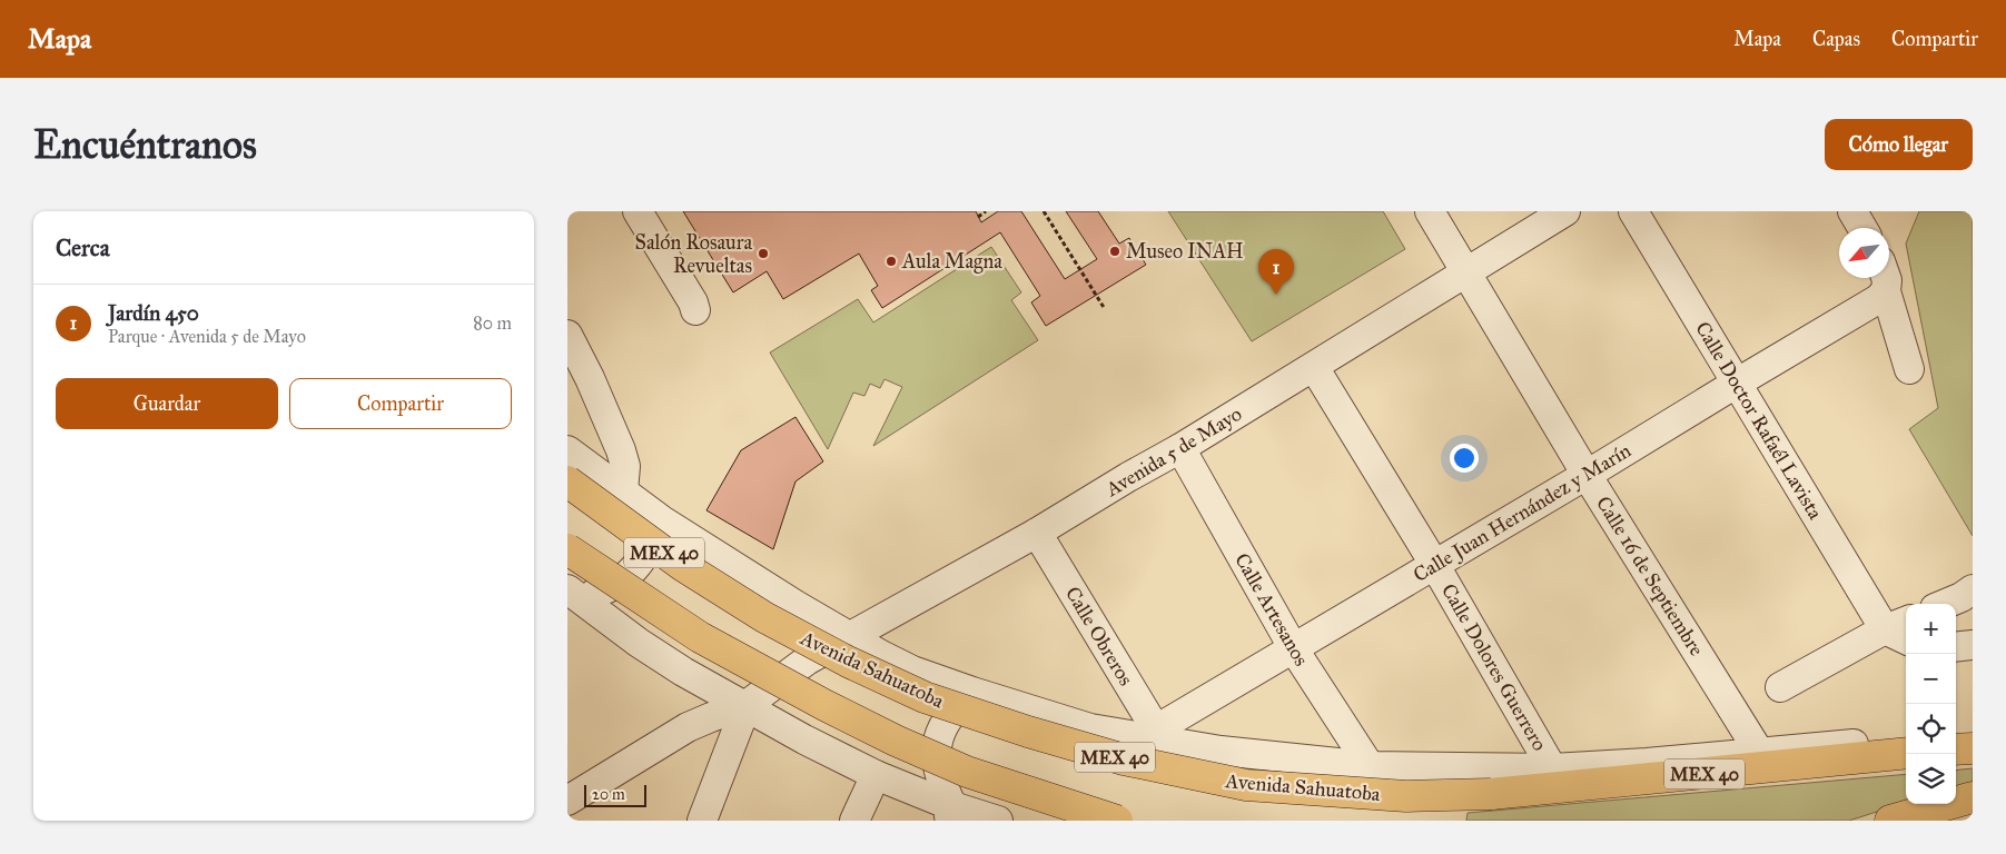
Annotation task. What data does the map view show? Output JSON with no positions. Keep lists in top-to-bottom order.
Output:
{
  "streets": {
    "main road": ["MEX 40", "Avenida Sahuatoba"],
    "street": [
      "Calle Doctor Rafaél Lavista",
      "Avenida 5 de Mayo",
      "Calle Juan Hernández y Marín",
      "Calle 16 de Septiembre",
      "Calle Artesanos",
      "Calle Obreros",
      "Calle Dolores Guerrero"
    ]
  },
  "crossings": [
    ["Calle Doctor Rafaél Lavista", "Calle Juan Hernández y Marín"],
    ["Avenida 5 de Mayo", "Calle 16 de Septiembre"],
    ["Avenida 5 de Mayo", "Calle Artesanos"],
    ["Avenida 5 de Mayo", "Calle Obreros"],
    ["Avenida 5 de Mayo", "Calle Dolores Guerrero"],
    ["Avenida 5 de Mayo", "Avenida Sahuatoba"],
    ["Calle Juan Hernández y Marín", "Calle 16 de Septiembre"],
    ["Calle Juan Hernández y Marín", "Calle Artesanos"],
    ["Calle Juan Hernández y Marín", "Calle Obreros"],
    ["Calle Juan Hernández y Marín", "Calle Dolores Guerrero"],
    ["Calle Juan Hernández y Marín", "Avenida Sahuatoba"],
    ["Calle 16 de Septiembre", "Avenida Sahuatoba"],
    ["Calle Artesanos", "Avenida Sahuatoba"],
    ["Calle Obreros", "Avenida Sahuatoba"],
    ["Calle Dolores Guerrero", "Avenida Sahuatoba"]
  ],
  "places": ["Museo INAH", "Salón Rosaura Revueltas", "Aula Magna"],
  "scale_bar": "20 m",
  "north": "bottom left",
  "page": {
    "header": "Mapa",
    "nav": ["Mapa", "Capas", "Compartir"],
    "buttons": [
      "Cómo llegar",
      ["Guardar", "Compartir"]
    ],
    "title": "Encuéntranos",
    "heading": "Cerca",
    "pins": "1",
    "list": [
      {
        "mark": "1",
        "name": "Jardín 450",
        "note": "Parque · Avenida 5 de Mayo",
        "value": "80 m"
      }
    ],
    "map_buttons": ["+", "−"],
    "scale": "20 m"
  }
}
